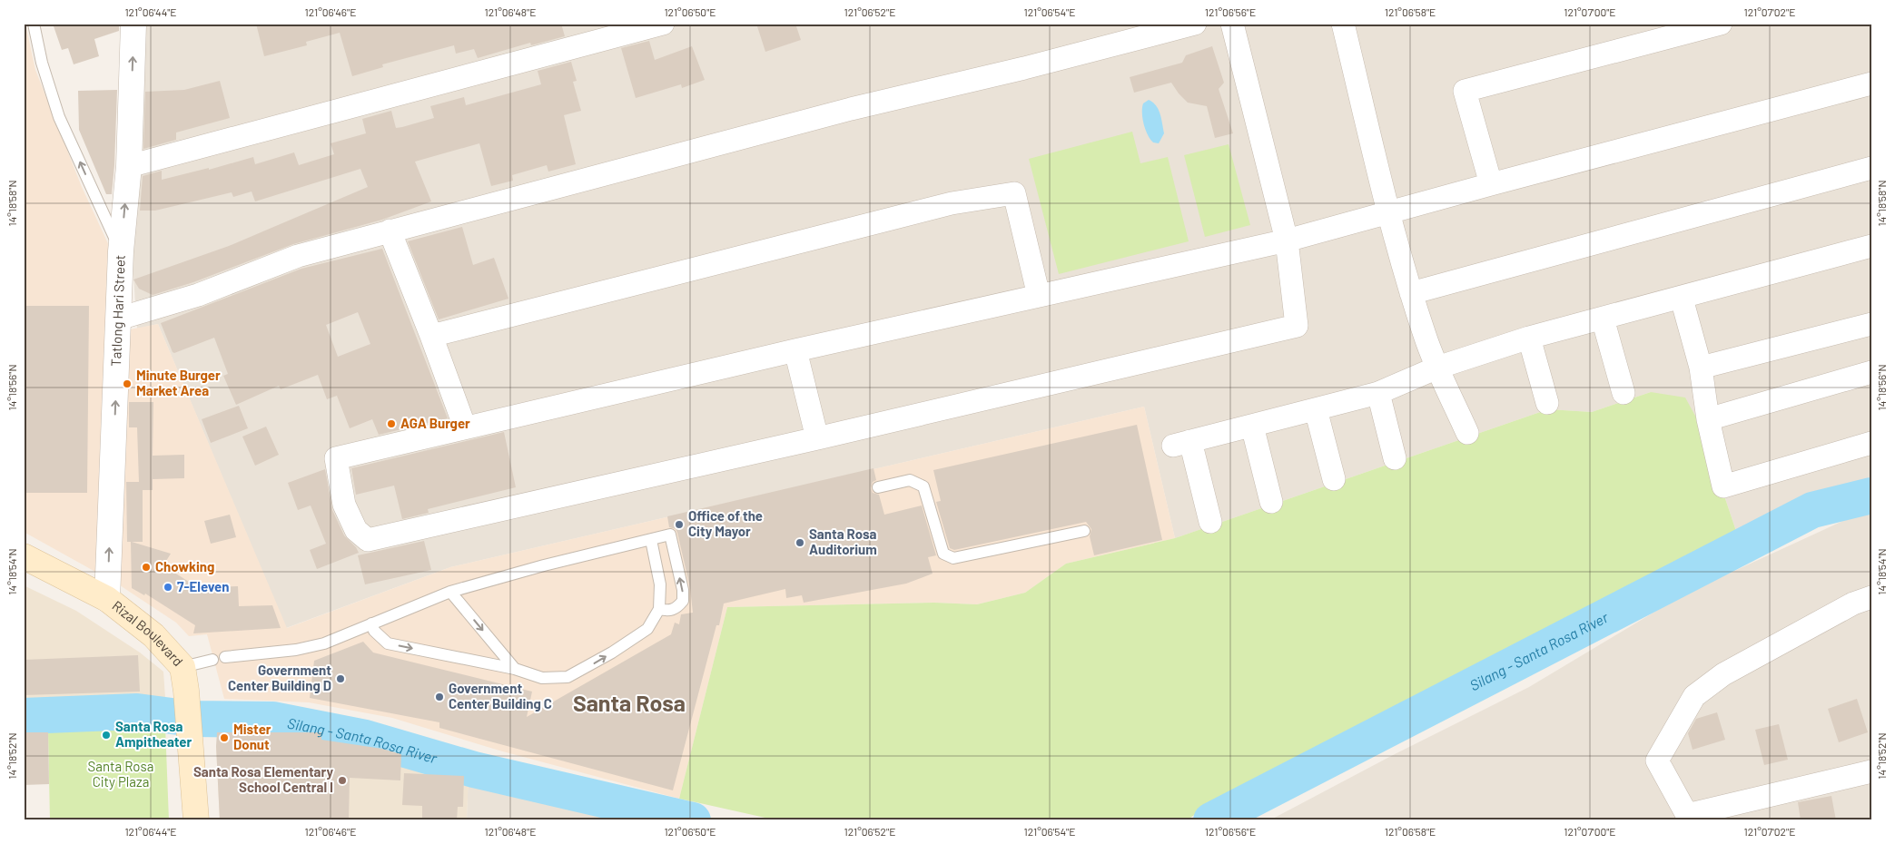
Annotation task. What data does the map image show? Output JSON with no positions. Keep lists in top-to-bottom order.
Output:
{
  "streets": {
    "main road": ["Rizal Boulevard"],
    "street": ["Tatlong Hari Street"]
  },
  "crossings": [
    ["Tatlong Hari Street", "Rizal Boulevard"]
  ],
  "one_way": ["Tatlong Hari Street"],
  "districts": ["Santa Rosa"],
  "water": ["Silang - Santa Rosa River"],
  "parks": ["Santa Rosa City Plaza"],
  "places": [
    "Minute Burger Market Area",
    "AGA Burger",
    "Office of the City Mayor",
    "Santa Rosa Auditorium",
    "Chowking",
    "7-Eleven",
    "Government Center Building D",
    "Government Center Building C",
    "Santa Rosa Ampitheater",
    "Mister Donut",
    "Santa Rosa Elementary School Central I"
  ],
  "coordinates": [
    "121°06'44\"E",
    "121°06'46\"E",
    "121°06'48\"E",
    "121°06'50\"E",
    "121°06'52\"E",
    "121°06'54\"E",
    "121°06'56\"E",
    "121°06'58\"E",
    "121°07'00\"E",
    "121°07'02\"E",
    "14°18'58\"N",
    "14°18'56\"N",
    "14°18'54\"N",
    "14°18'52\"N"
  ]
}
